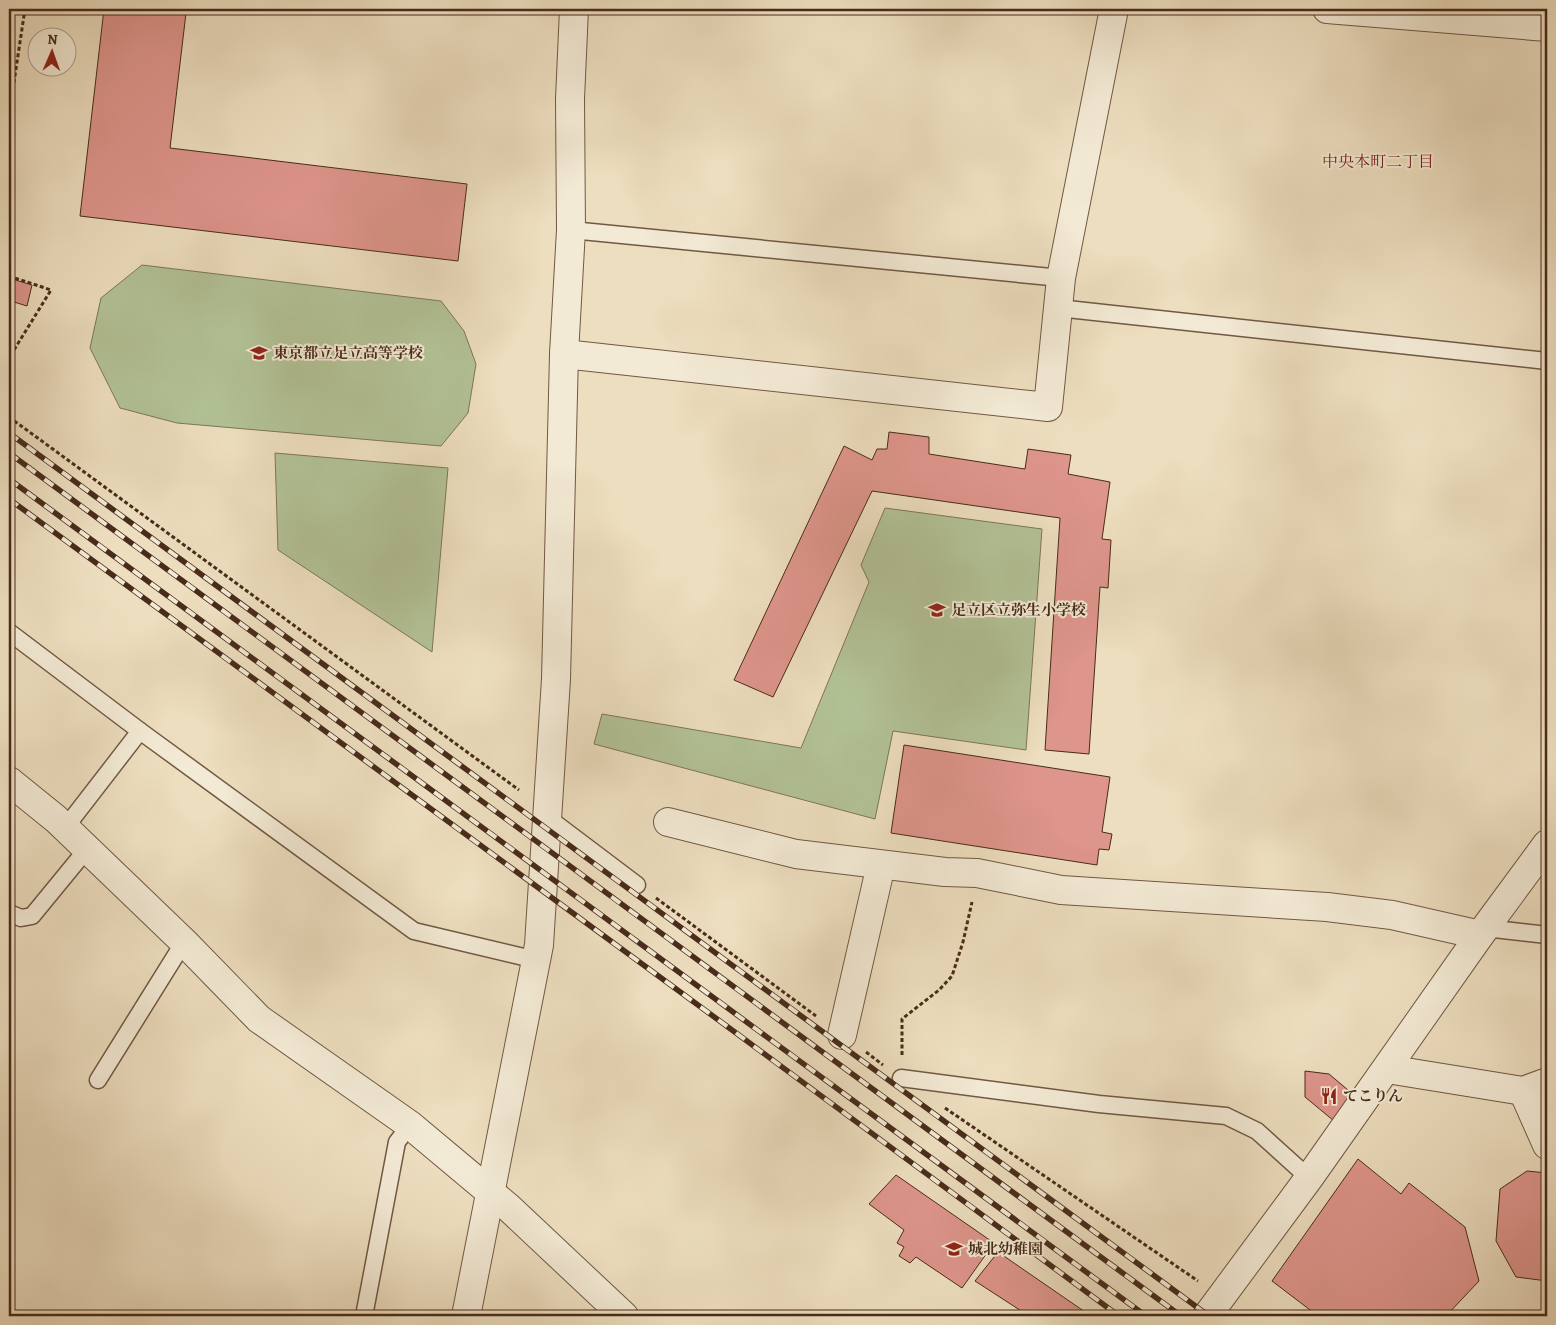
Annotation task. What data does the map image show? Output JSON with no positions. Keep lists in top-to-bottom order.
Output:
{
  "districts": ["中央本町二丁目"],
  "places": {
    "school or university": ["東京都立足立高等学校", "足立区立弥生小学校", "城北幼稚園"],
    "restaurant": ["てこりん"]
  },
  "north": "top"
}
